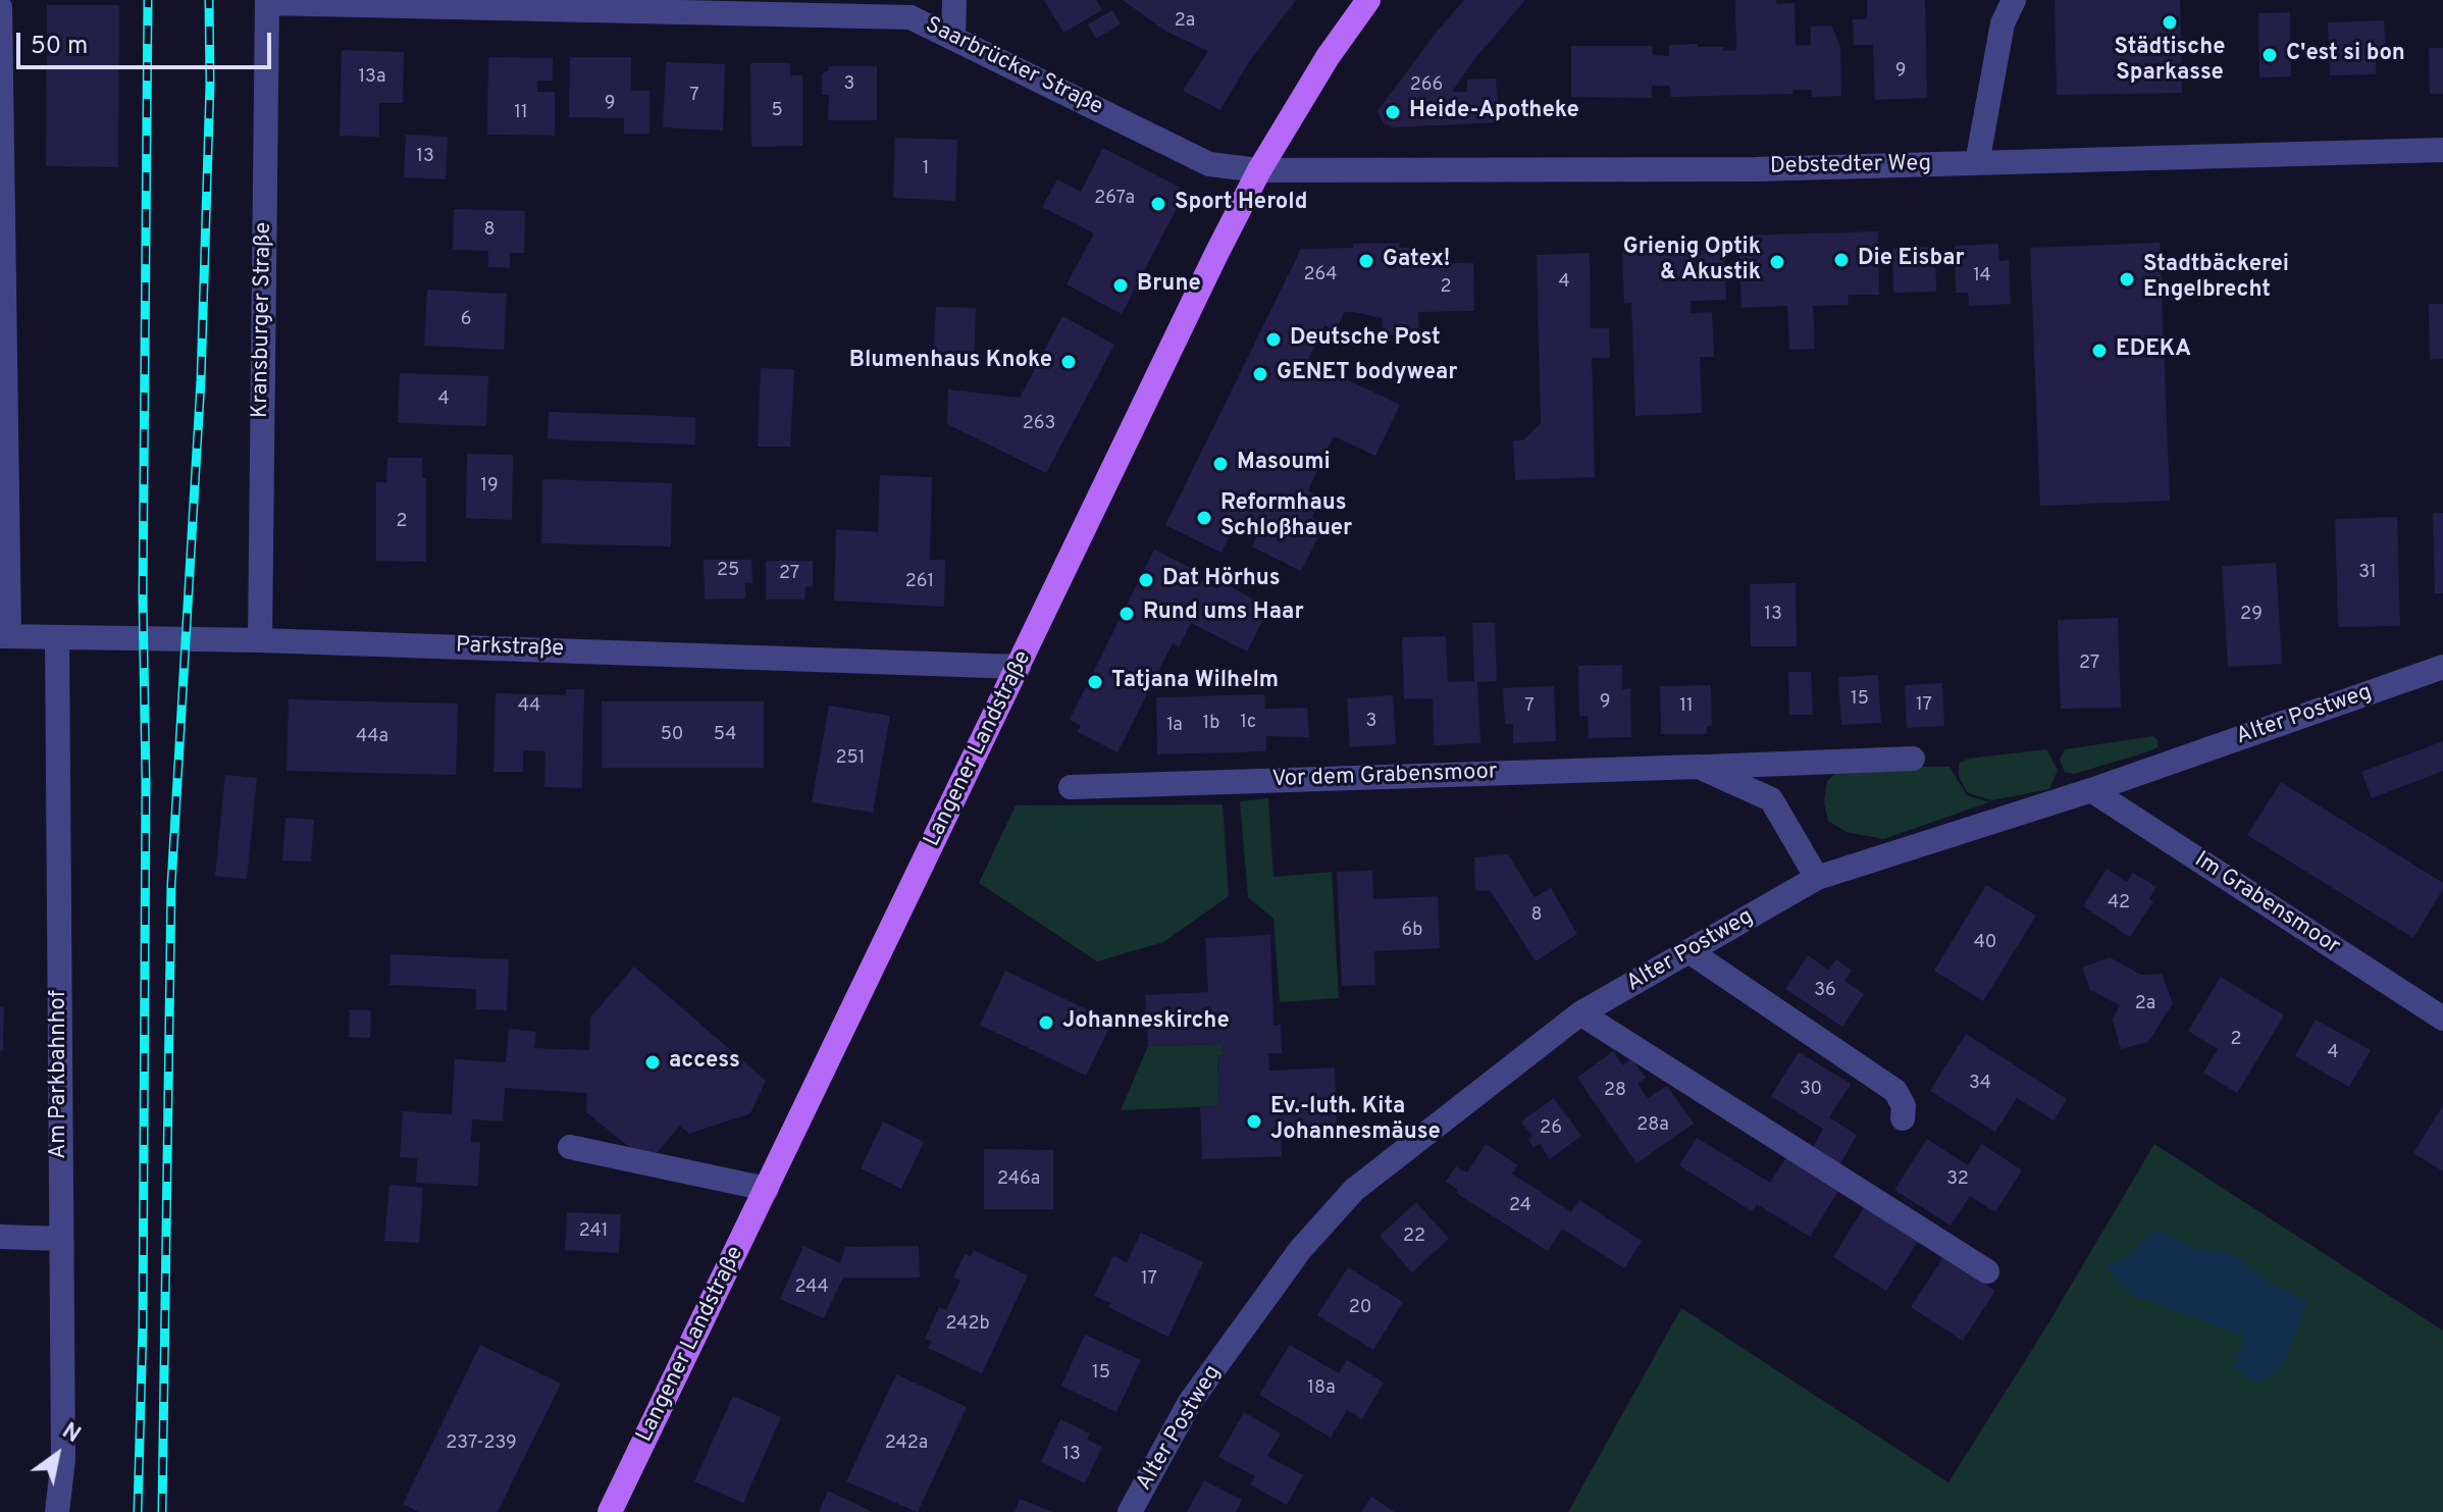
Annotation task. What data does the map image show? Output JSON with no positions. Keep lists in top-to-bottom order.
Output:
{
  "streets": {
    "main road": ["Langener Landstraße"],
    "street": [
      "Saarbrücker Straße",
      "Debstedter Weg",
      "Kransburger Straße",
      "Parkstraße",
      "Alter Postweg",
      "Vor dem Grabensmoor",
      "Im Grabensmoor",
      "Am Parkbahnhof"
    ]
  },
  "crossings": [
    ["Saarbrücker Straße", "Debstedter Weg"],
    ["Saarbrücker Straße", "Kransburger Straße"],
    ["Saarbrücker Straße", "Langener Landstraße"],
    ["Debstedter Weg", "Langener Landstraße"],
    ["Kransburger Straße", "Parkstraße"],
    ["Parkstraße", "Langener Landstraße"],
    ["Parkstraße", "Am Parkbahnhof"],
    ["Alter Postweg", "Vor dem Grabensmoor"],
    ["Alter Postweg", "Im Grabensmoor"]
  ],
  "places": [
    "Städtische Sparkasse",
    "C'est si bon",
    "Heide-Apotheke",
    "Sport Herold",
    "Die Eisbar",
    "Gatex!",
    "Grienig Optik & Akustik",
    "Stadtbäckerei Engelbrecht",
    "Brune",
    "Deutsche Post",
    "EDEKA",
    "Blumenhaus Knoke",
    "GENET bodywear",
    "Masoumi",
    "Reformhaus Schloßhauer",
    "Dat Hörhus",
    "Rund ums Haar",
    "Tatjana Wilhelm",
    "Johanneskirche",
    "access",
    "Ev.-luth. Kita Johannesmäuse"
  ],
  "house_numbers": [
    "2a",
    "9",
    "13a",
    "3",
    "266",
    "7",
    "9",
    "5",
    "11",
    "13",
    "1",
    "267a",
    "8",
    "264",
    "14",
    "4",
    "2",
    "6",
    "4",
    "263",
    "19",
    "2",
    "25",
    "31",
    "27",
    "261",
    "13",
    "29",
    "27",
    "15",
    "9",
    "17",
    "44",
    "7",
    "11",
    "3",
    "1c",
    "1b",
    "1a",
    "50",
    "54",
    "44a",
    "251",
    "42",
    "8",
    "6b",
    "40",
    "36",
    "2a",
    "2",
    "4",
    "34",
    "30",
    "28",
    "28a",
    "26",
    "246a",
    "32",
    "24",
    "241",
    "22",
    "17",
    "244",
    "20",
    "242b",
    "15",
    "18a",
    "237-239",
    "242a",
    "13"
  ],
  "scale_bar": "50 m",
  "north": "top right"
}
